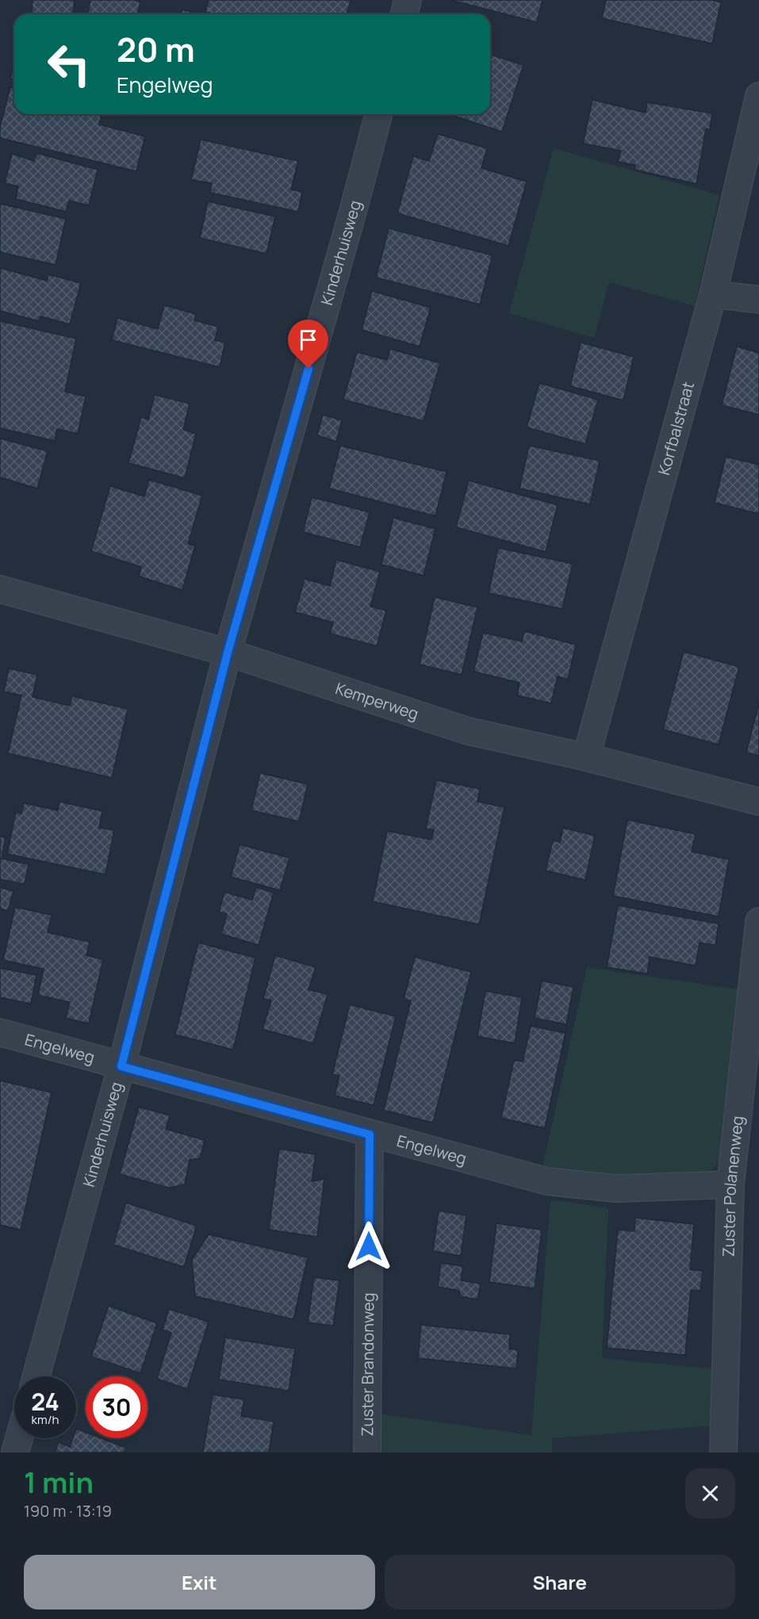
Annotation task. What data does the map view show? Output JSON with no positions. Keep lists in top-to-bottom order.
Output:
{
  "streets": {
    "street": [
      "Kinderhuisweg",
      "Korfbalstraat",
      "Kemperweg",
      "Engelweg",
      "Zuster Polanenweg",
      "Zuster Brandonweg"
    ]
  },
  "crossings": [
    ["Kinderhuisweg", "Kemperweg"],
    ["Kinderhuisweg", "Engelweg"],
    ["Korfbalstraat", "Kemperweg"],
    ["Engelweg", "Zuster Polanenweg"],
    ["Engelweg", "Zuster Brandonweg"]
  ],
  "page": {
    "turn": ["20 m", "Engelweg"],
    "speed": "24 km/h",
    "limit": "30",
    "heading": ["1 min", "190 m · 13:19"],
    "buttons": ["Exit", "Share"]
  }
}
